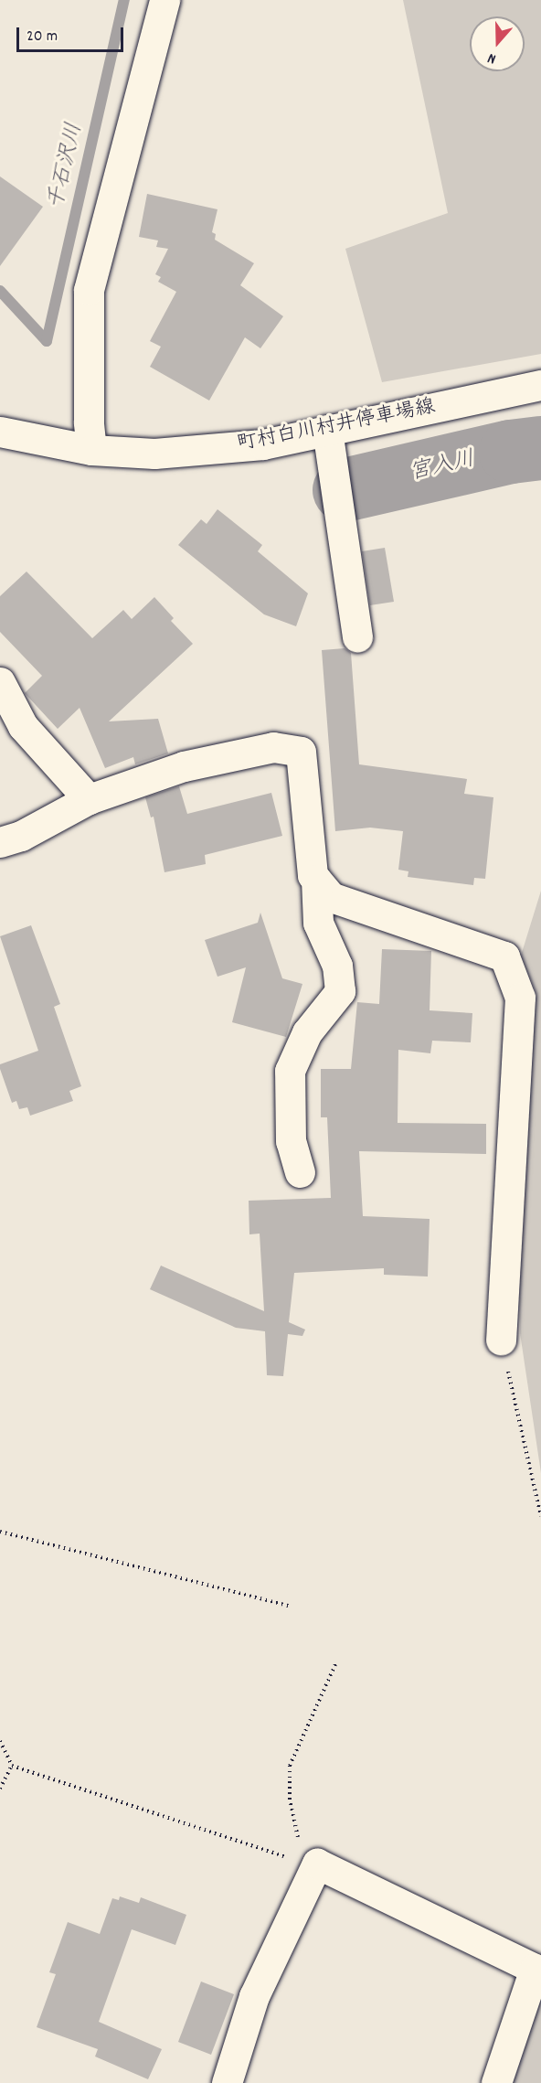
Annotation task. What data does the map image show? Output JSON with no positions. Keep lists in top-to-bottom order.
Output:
{
  "streets": {
    "street": ["町村白川村井停車場線"]
  },
  "water": ["千石沢川", "宮入川"],
  "scale_bar": "20 m",
  "north": "bottom"
}
